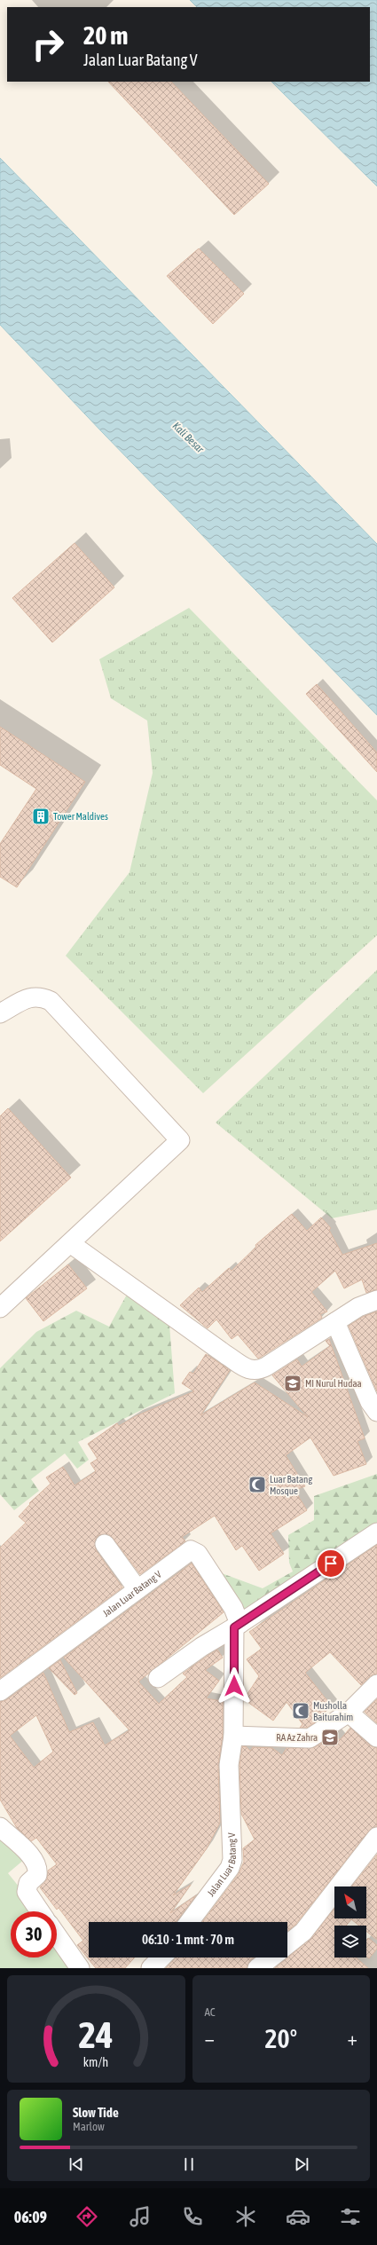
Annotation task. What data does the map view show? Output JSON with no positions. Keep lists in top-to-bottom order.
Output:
{
  "streets": {
    "street": ["Jalan Luar Batang V"]
  },
  "water": ["Kali Besar"],
  "places": {
    "building": ["Tower Maldives"],
    "school or university": ["MI Nurul Hudaa", "RA Az Zahra"],
    "mosque": ["Luar Batang Mosque", "Musholla Baiturahim"]
  },
  "north": "top left",
  "page": {
    "turn": ["20 m", "Jalan Luar Batang V"],
    "limit": "30",
    "trip": "06:10 · 1 mnt · 70 m",
    "tile": "AC",
    "heat": ["−", "20°", "+"],
    "song": ["Slow Tide", "Marlow"],
    "tabs": "06:09",
    "gauge": ["24", "km/h"]
  }
}
